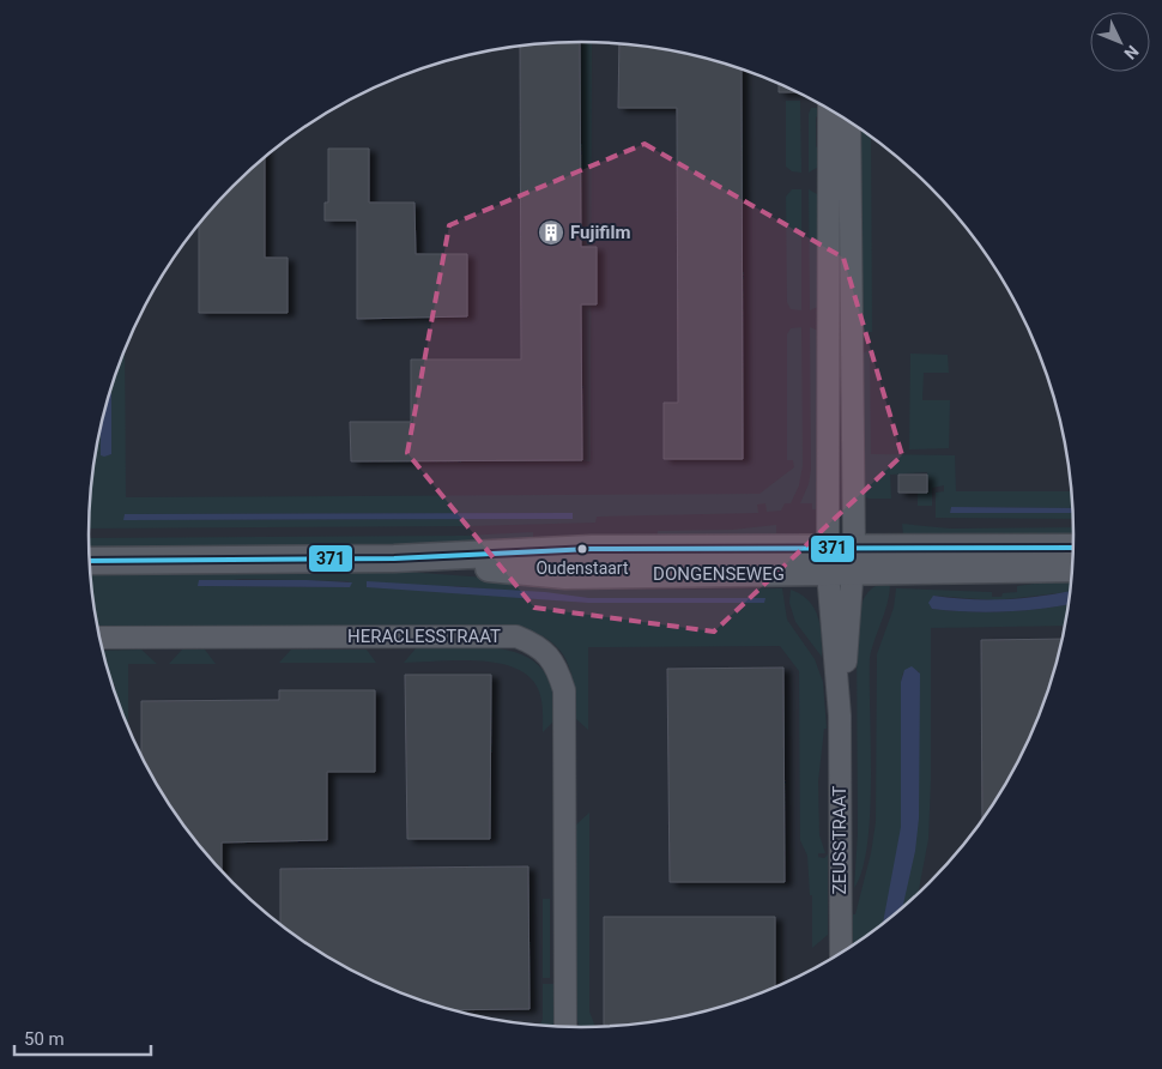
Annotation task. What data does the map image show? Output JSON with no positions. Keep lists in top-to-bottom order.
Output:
{
  "streets": {
    "street": ["DONGENSEWEG", "HERACLESSTRAAT", "ZEUSSTRAAT"]
  },
  "crossings": [
    ["DONGENSEWEG", "ZEUSSTRAAT"]
  ],
  "places": {
    "building": ["Fujifilm"],
    "other": ["Oudenstaart"]
  },
  "lines": ["transit line 371"],
  "scale_bar": "50 m",
  "north": "bottom right"
}
